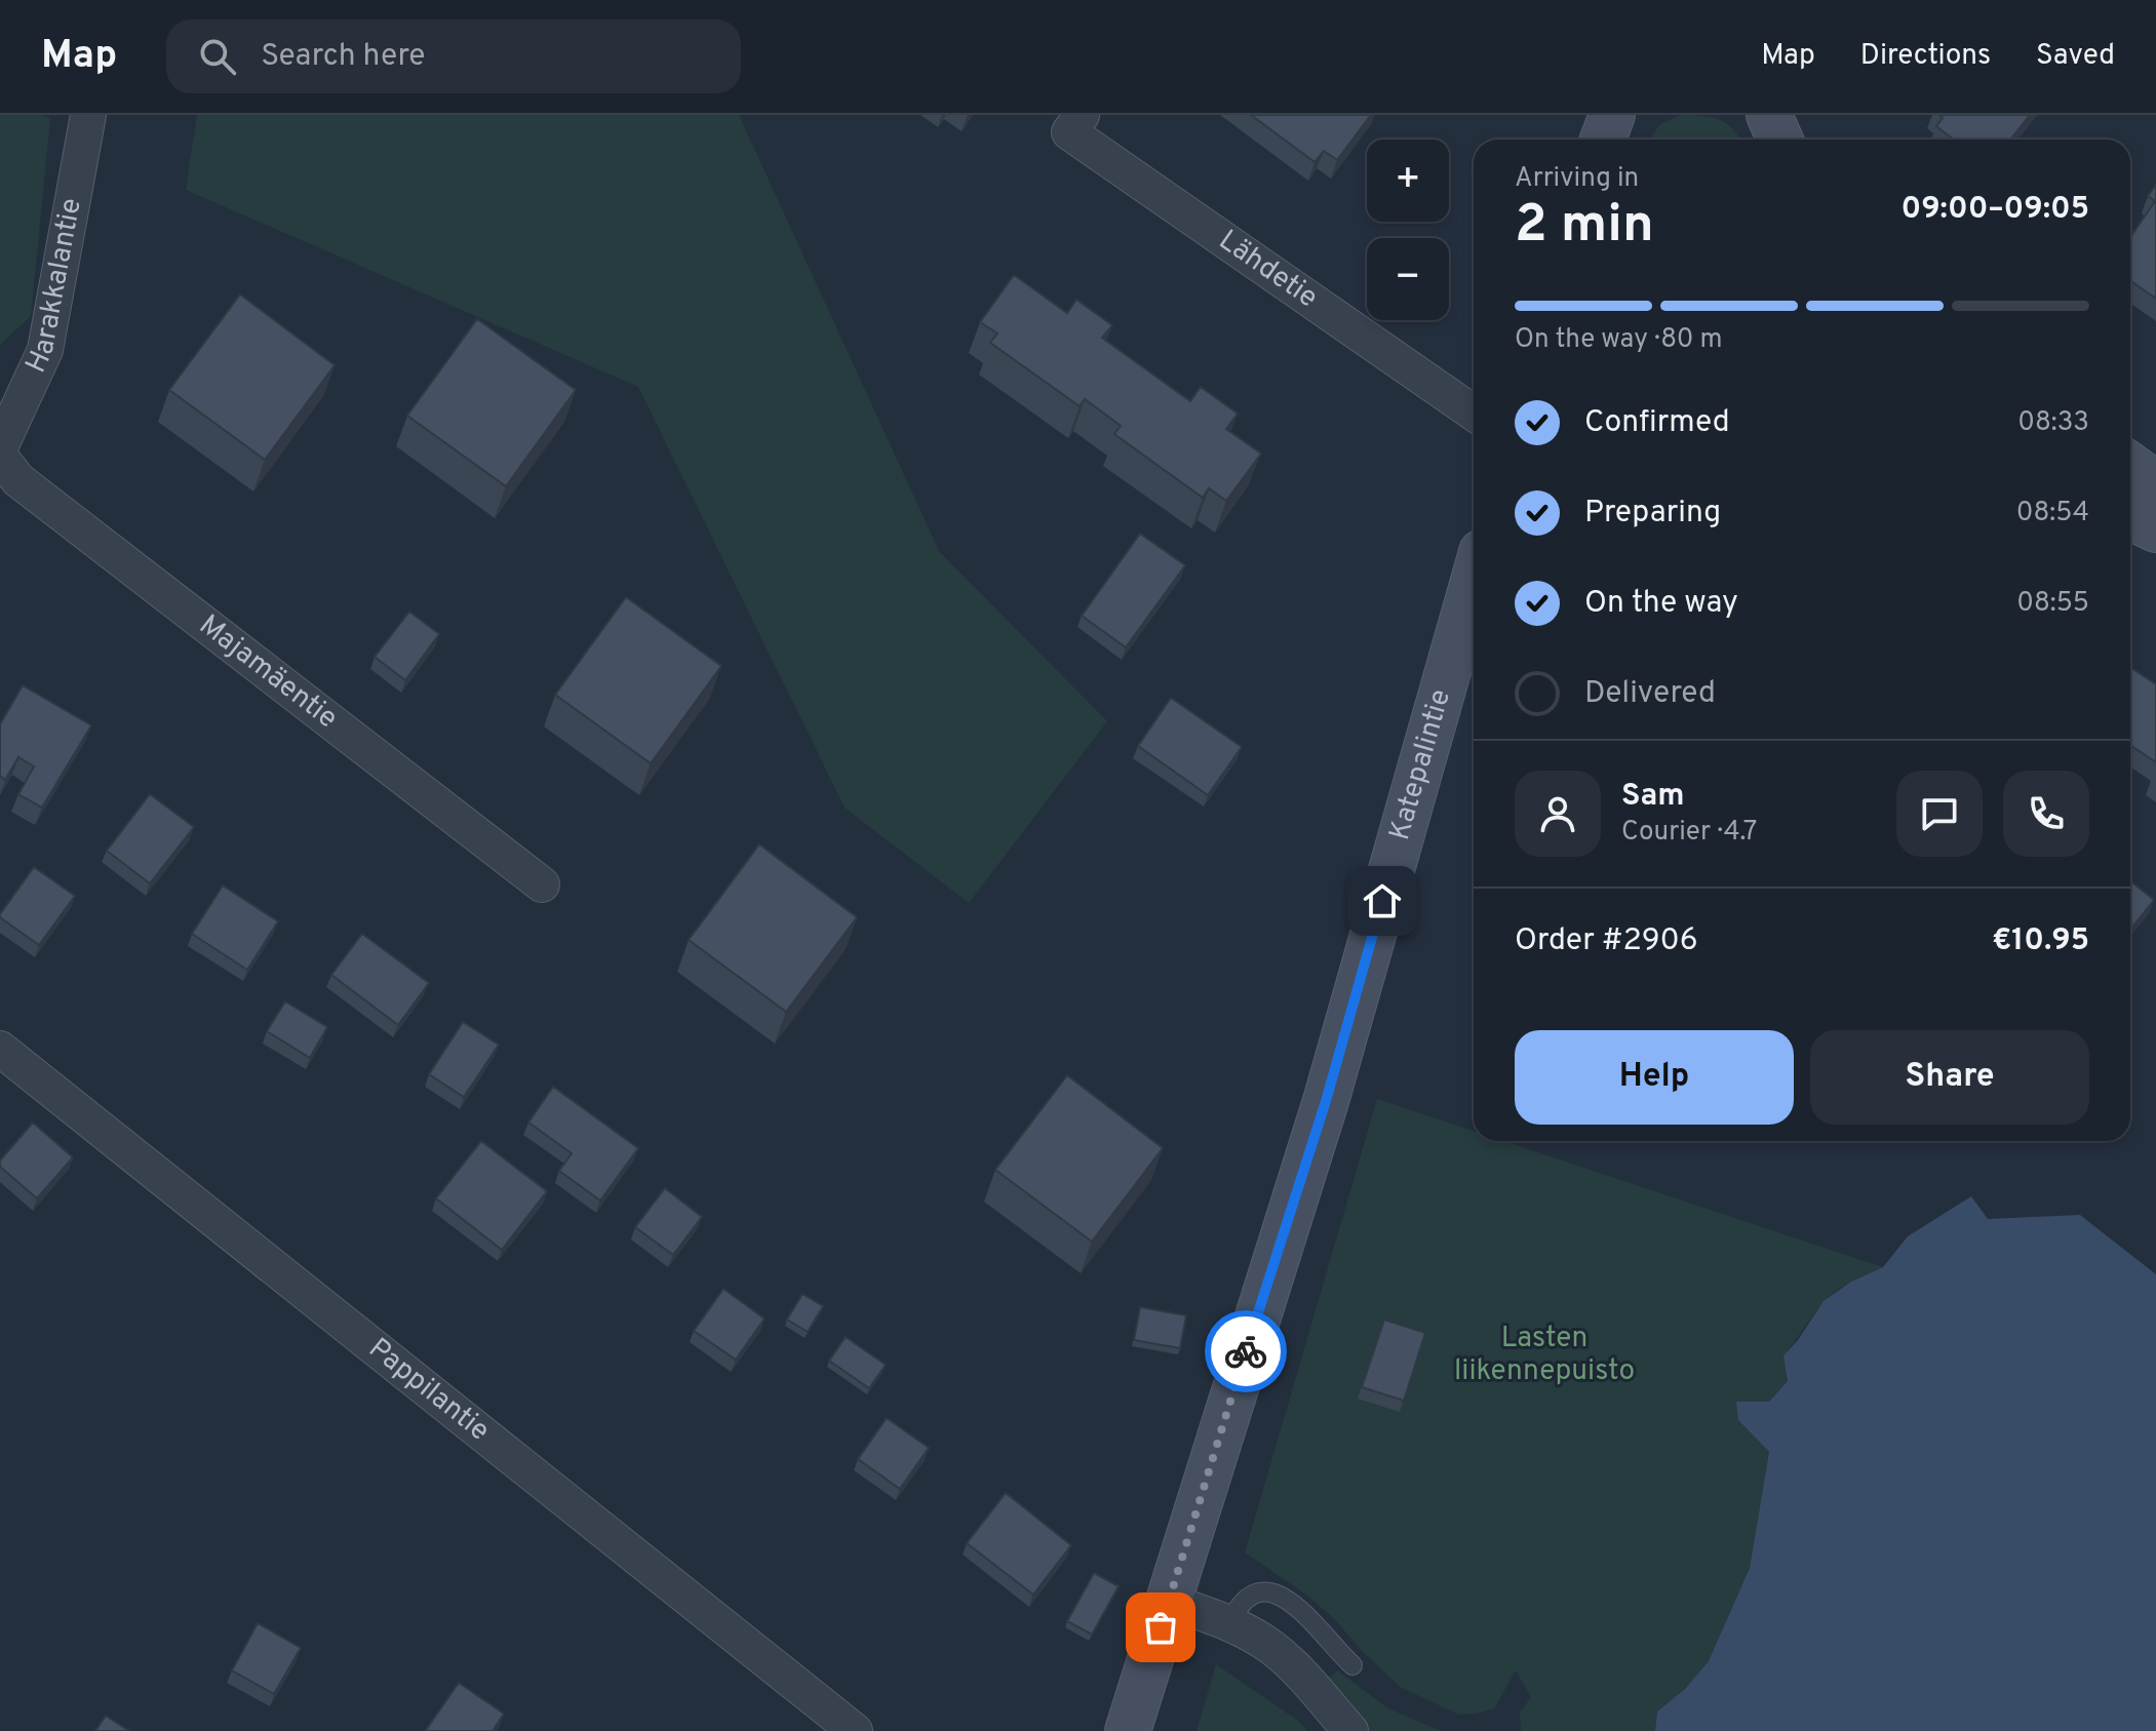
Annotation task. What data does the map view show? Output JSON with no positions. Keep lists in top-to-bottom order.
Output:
{
  "streets": {
    "street": [
      "Lähdetie",
      "Harakkalantie",
      "Majamäentie",
      "Katepalintie",
      "Pappilantie"
    ]
  },
  "parks": ["Lasten liikennepuisto"],
  "page": {
    "header": "Map",
    "search": "Search here",
    "nav": ["Map", "Directions", "Saved"],
    "map_buttons": ["+", "−"],
    "heading": ["2 min", "Arriving in", "09:00–09:05"],
    "panel": [
      "Sam",
      "Courier · 4.7",
      "Order #2906",
      "€10.95"
    ],
    "bar": "On the way · 80 m",
    "list": [
      ["Confirmed", "08:33"],
      ["Preparing", "08:54"],
      ["On the way", "08:55"],
      "Delivered"
    ],
    "buttons": ["Help", "Share"]
  }
}
